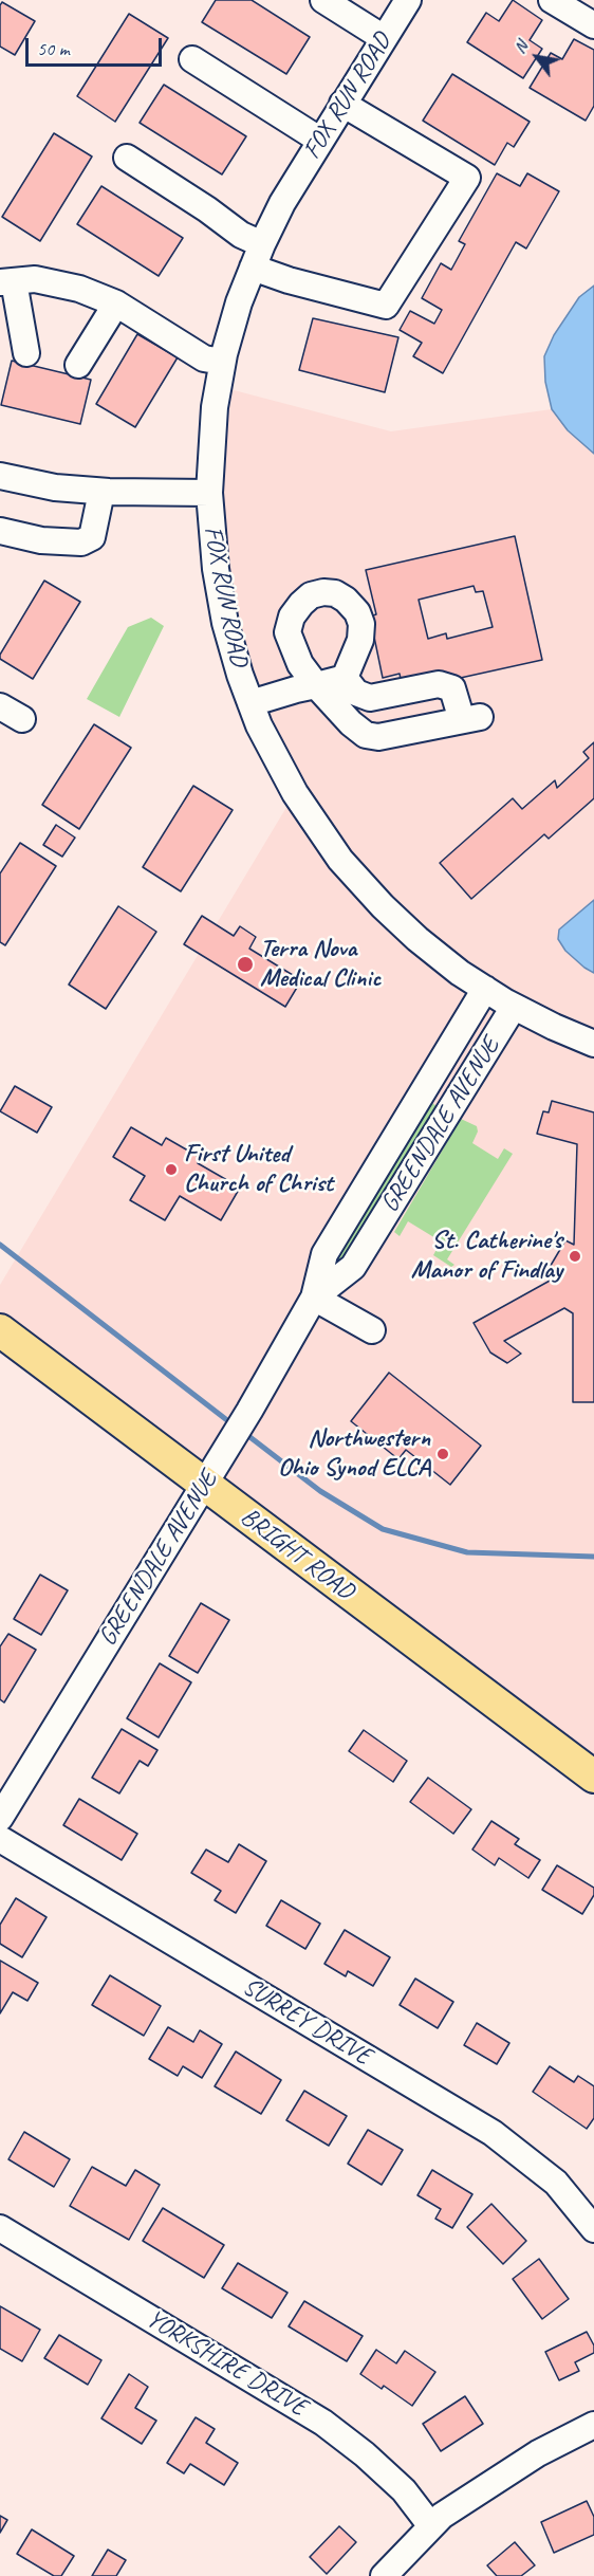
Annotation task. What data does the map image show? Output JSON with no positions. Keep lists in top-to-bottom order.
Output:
{
  "streets": {
    "main road": ["BRIGHT ROAD"],
    "street": [
      "FOX RUN ROAD",
      "GREENDALE AVENUE",
      "SURREY DRIVE",
      "YORKSHIRE DRIVE"
    ]
  },
  "crossings": [
    ["FOX RUN ROAD", "GREENDALE AVENUE"],
    ["GREENDALE AVENUE", "BRIGHT ROAD"]
  ],
  "places": [
    "Terra Nova Medical Clinic",
    "First United Church of Christ",
    "St. Catherine's Manor of Findlay",
    "Northwestern Ohio Synod ELCA"
  ],
  "scale_bar": "50 m",
  "north": "top left"
}
